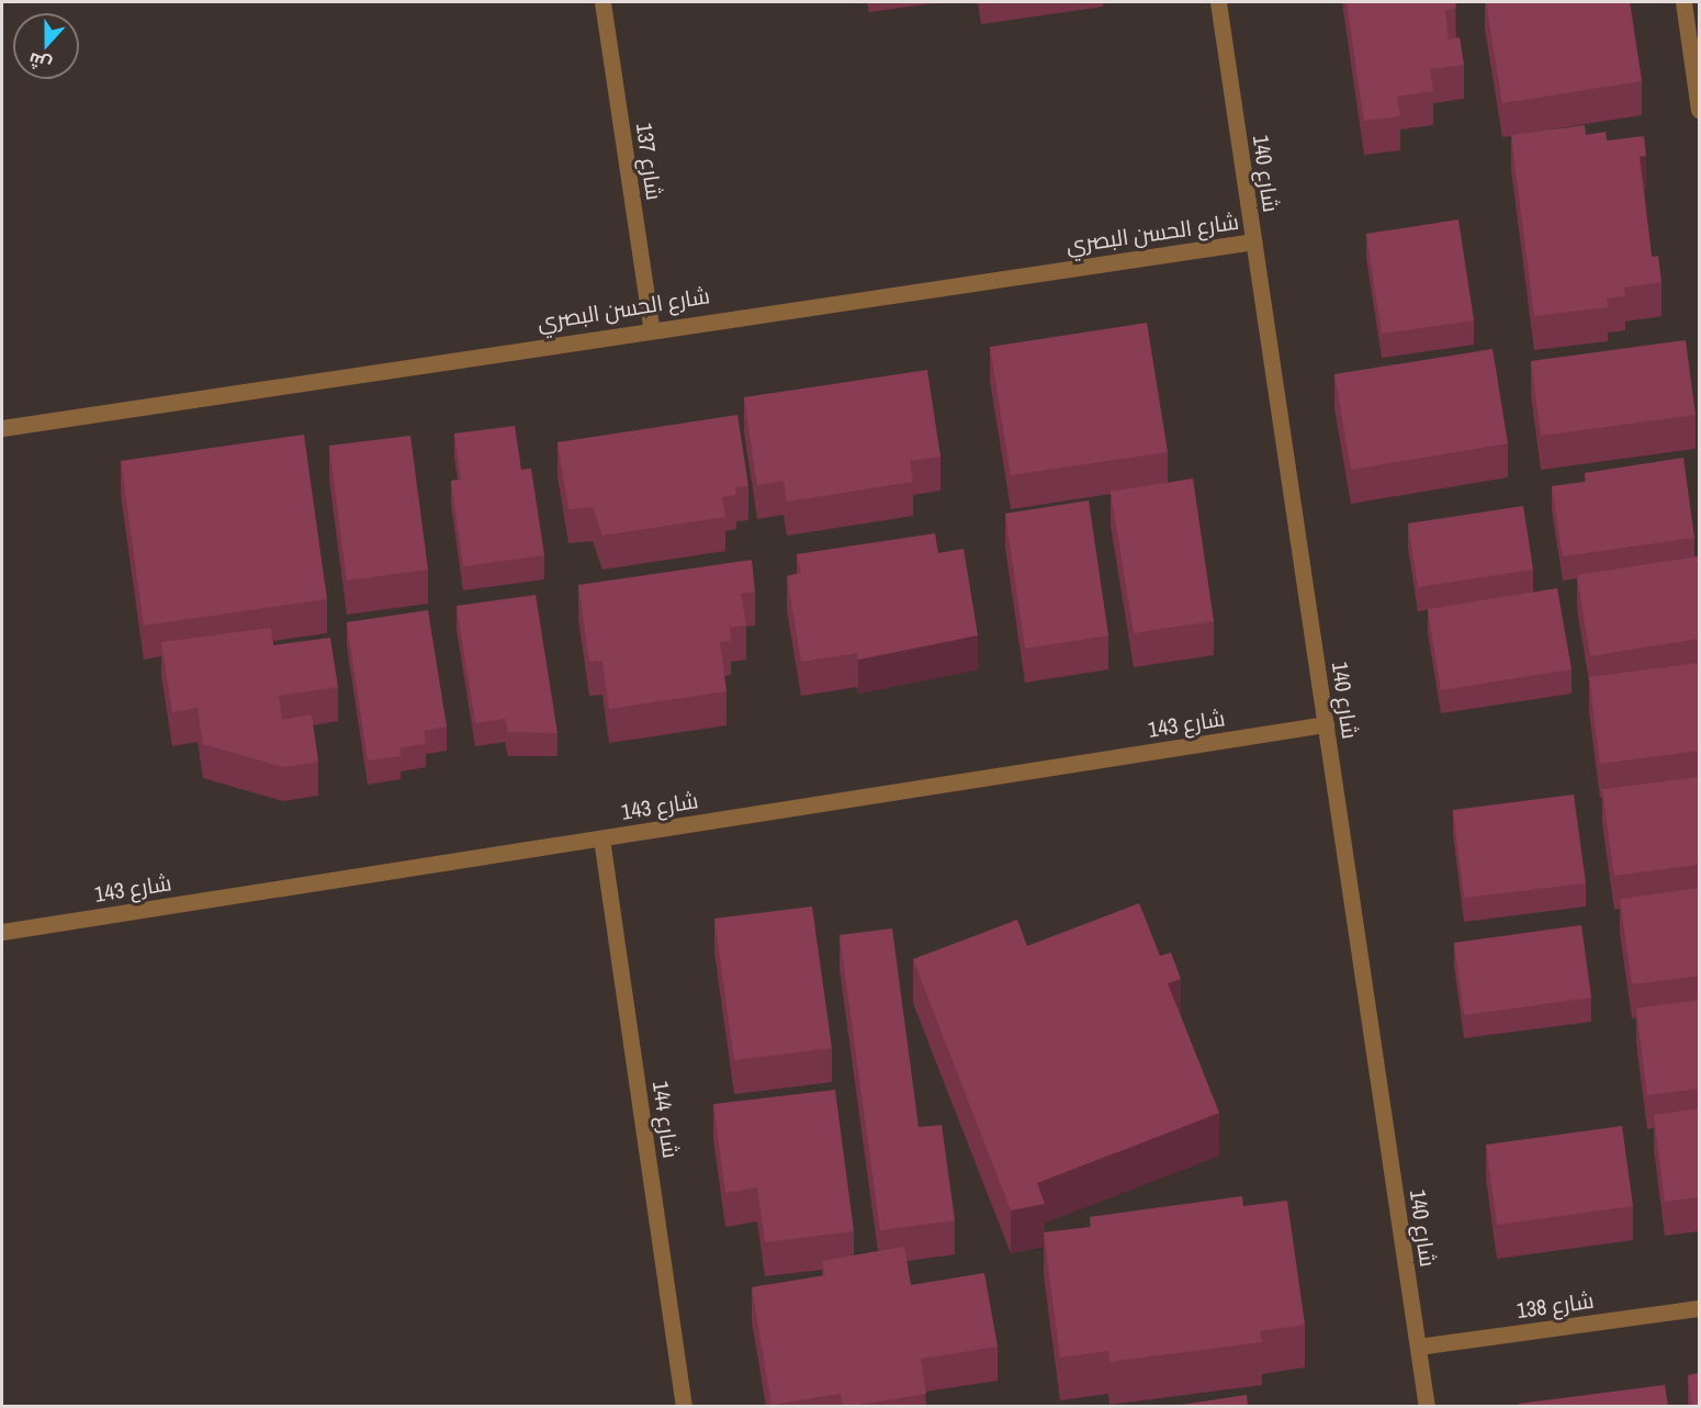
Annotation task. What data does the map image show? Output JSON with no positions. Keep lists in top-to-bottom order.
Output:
{
  "streets": {
    "street": [
      "شارع 137",
      "شارع 140",
      "شارع الحسن البصري",
      "شارع 143",
      "شارع 144",
      "شارع 138"
    ]
  },
  "crossings": [
    ["شارع 137", "شارع الحسن البصري"],
    ["شارع 140", "شارع الحسن البصري"],
    ["شارع 140", "شارع 143"],
    ["شارع 140", "شارع 138"],
    ["شارع 143", "شارع 144"]
  ],
  "north": "bottom"
}
